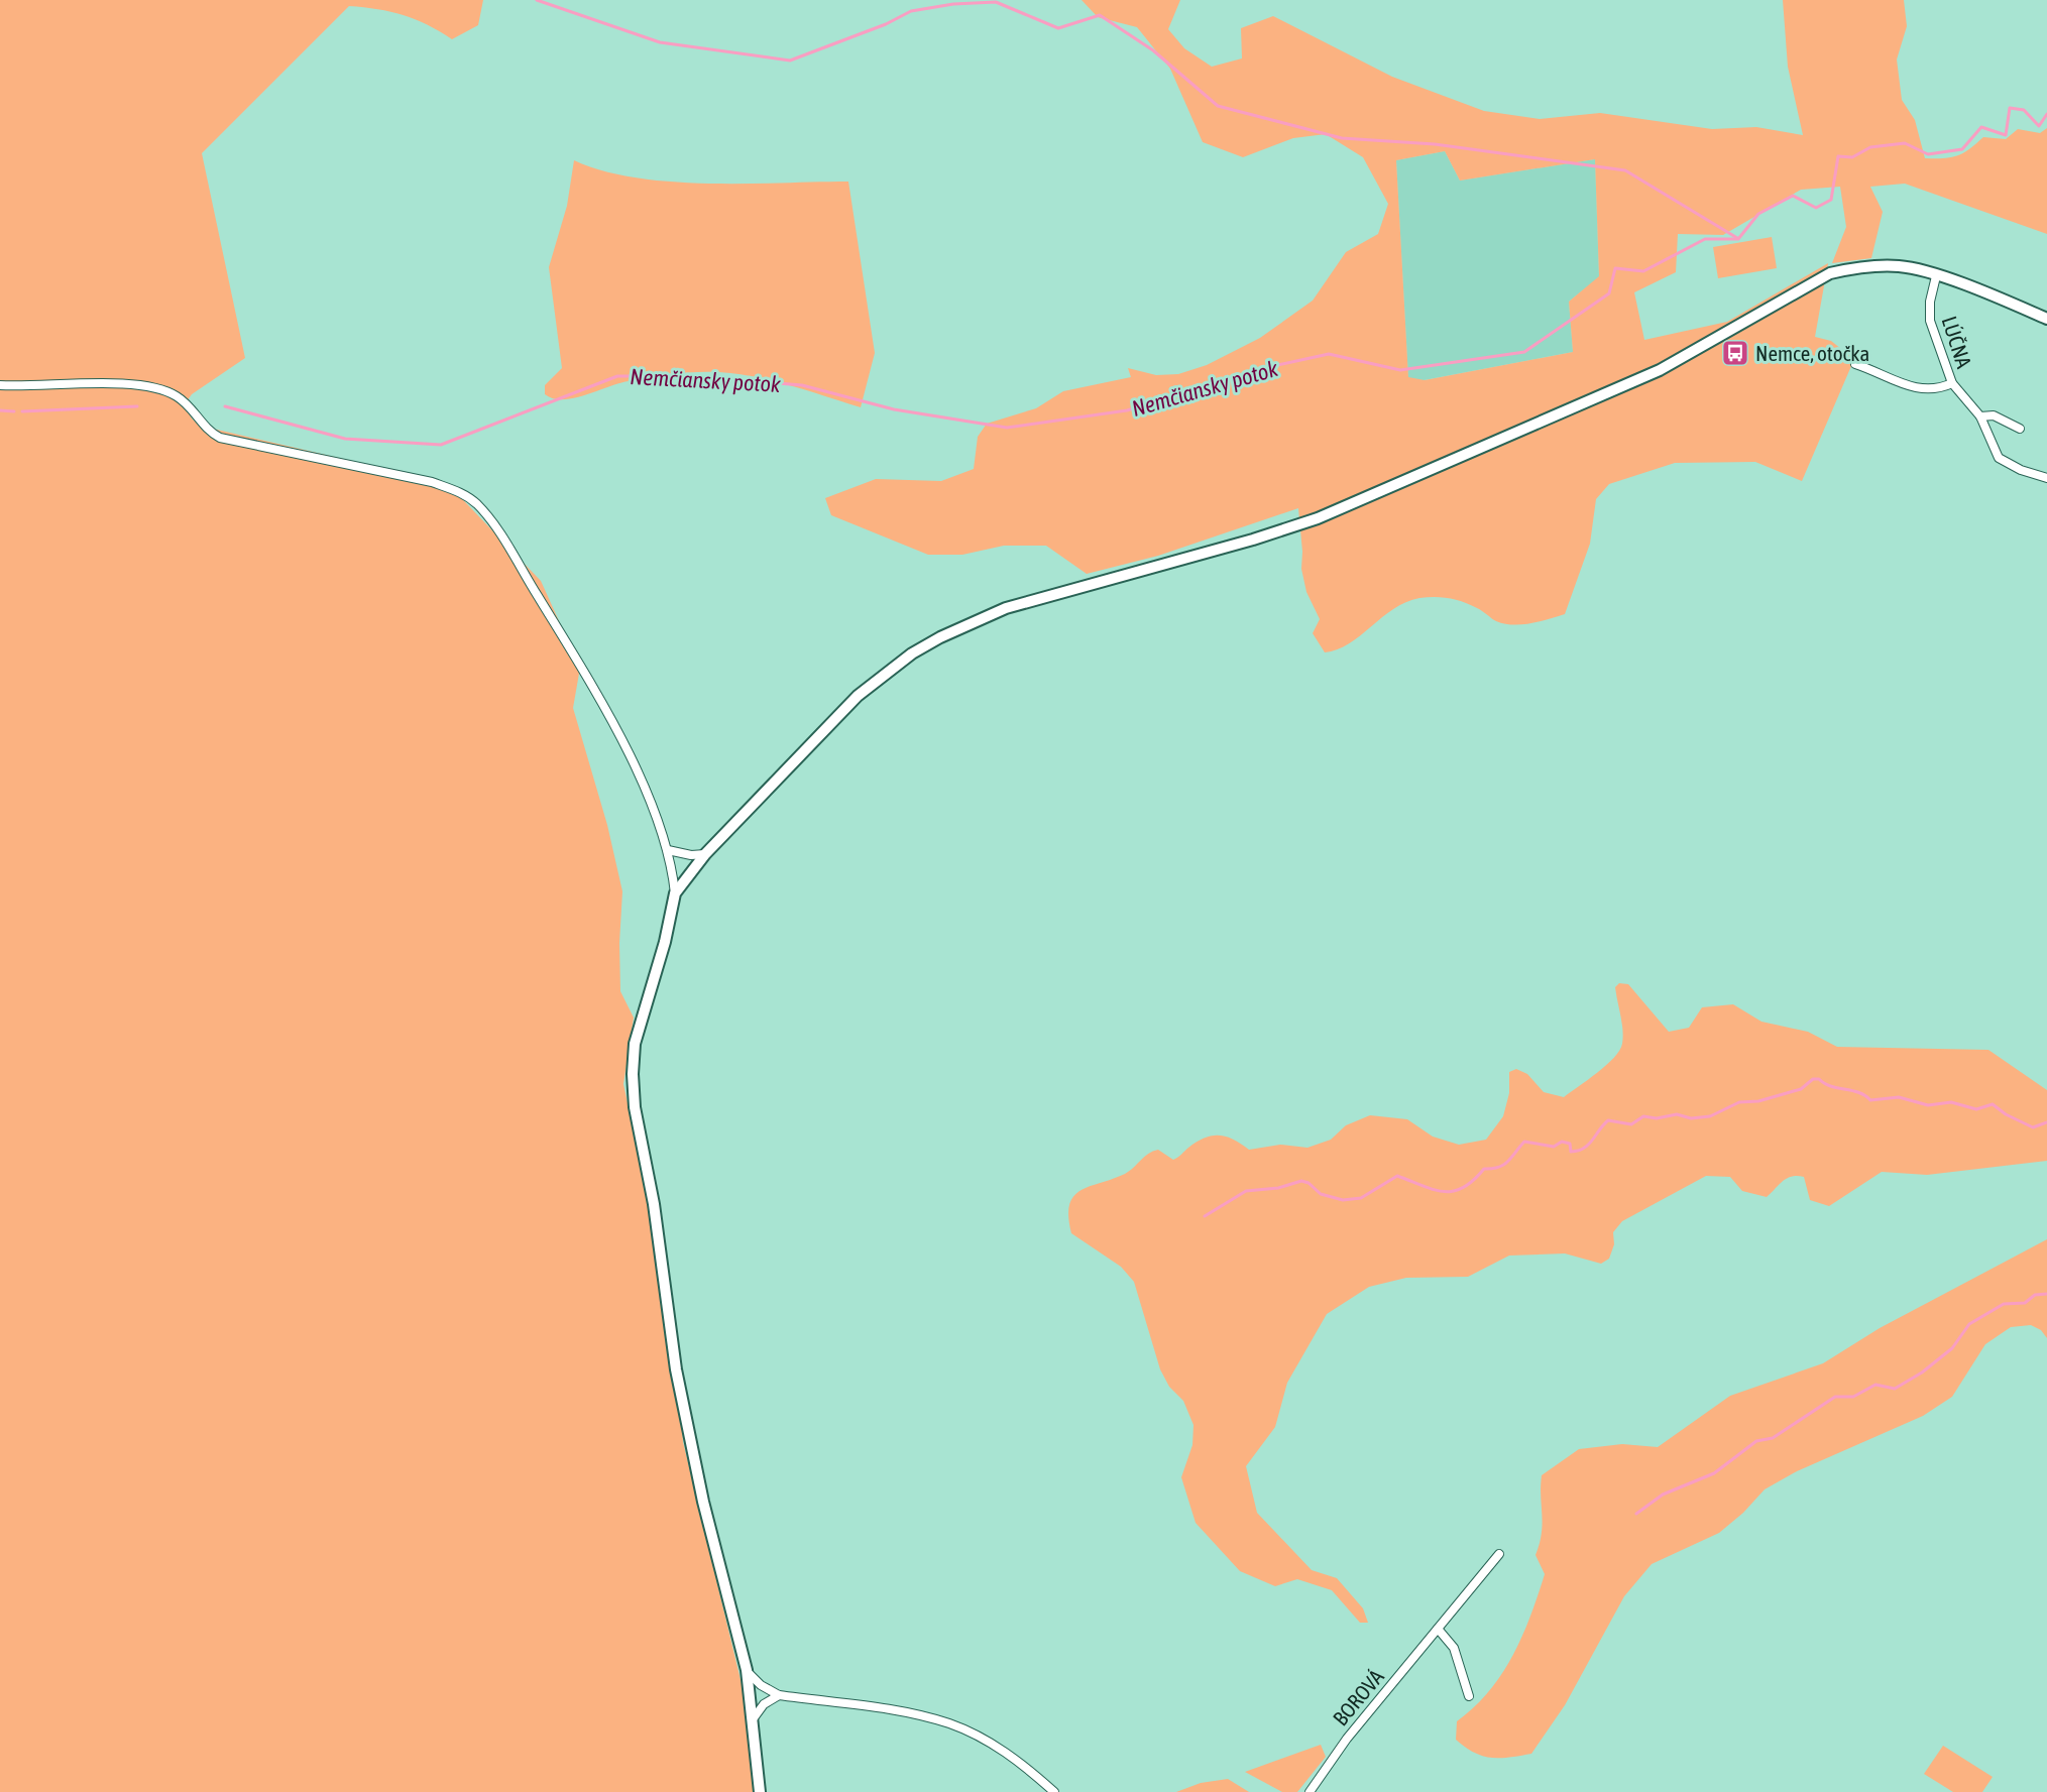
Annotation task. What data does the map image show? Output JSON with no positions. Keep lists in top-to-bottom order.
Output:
{
  "streets": {
    "street": ["LÚČNA", "BOROVÁ"]
  },
  "water": ["Nemčiansky potok"],
  "places": {
    "bus stop": ["Nemce, otočka"]
  }
}
